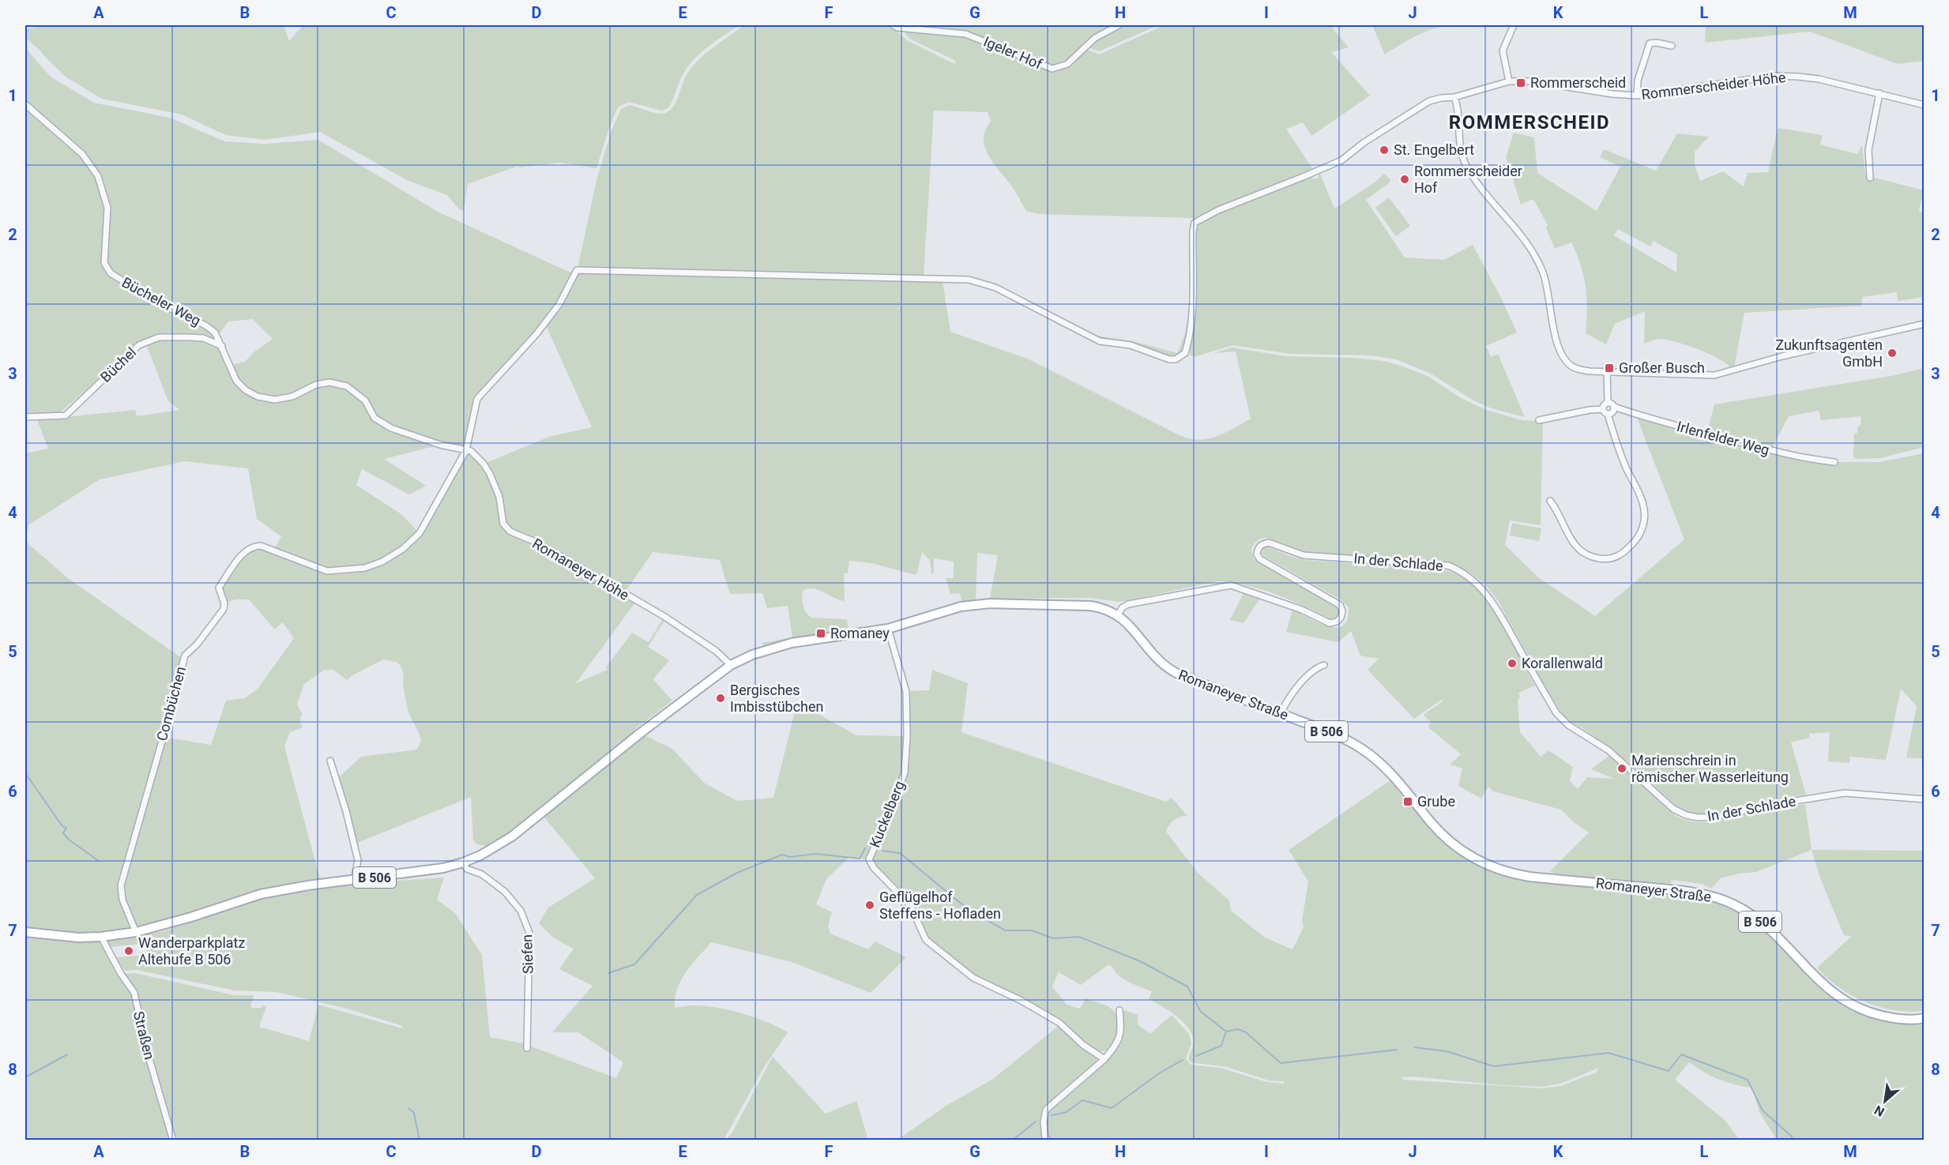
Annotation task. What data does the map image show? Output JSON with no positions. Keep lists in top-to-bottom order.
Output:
{
  "streets": {
    "main road": ["Romaneyer Straße", "B 506"],
    "street": [
      "Igeler Hof",
      "Rommerscheider Höhe",
      "Bücheler Weg",
      "Büchel",
      "Irlenfelder Weg",
      "In der Schlade",
      "Romaneyer Höhe",
      "Combüchen",
      "Kuckelberg",
      "Siefen",
      "Straßen"
    ]
  },
  "crossings": [
    ["Rommerscheider Höhe", "Bücheler Weg"],
    ["Rommerscheider Höhe", "Romaneyer Höhe"],
    ["Rommerscheider Höhe", "Combüchen"],
    ["Bücheler Weg", "Büchel"],
    ["Bücheler Weg", "Romaneyer Höhe"],
    ["Bücheler Weg", "Combüchen"],
    ["In der Schlade", "Romaneyer Straße"],
    ["Romaneyer Höhe", "Combüchen"],
    ["Romaneyer Höhe", "B 506"],
    ["Romaneyer Straße", "B 506"],
    ["Romaneyer Straße", "Kuckelberg"],
    ["Combüchen", "B 506"],
    ["B 506", "Kuckelberg"],
    ["B 506", "Siefen"],
    ["B 506", "Straßen"]
  ],
  "districts": ["ROMMERSCHEID"],
  "places": {
    "transit": [
      "Rommerscheid",
      "Großer Busch",
      "Romaney",
      "Grube"
    ],
    "other": [
      "St. Engelbert",
      "Rommerscheider Hof",
      "Zukunftsagenten GmbH",
      "Korallenwald",
      "Bergisches Imbisstübchen",
      "Marienschrein in römischer Wasserleitung",
      "Geflügelhof Steffens - Hofladen",
      "Wanderparkplatz Altehufe B 506"
    ]
  },
  "north": "bottom left",
  "grid": {
    "columns": [
      "A",
      "B",
      "C",
      "D",
      "E",
      "F",
      "G",
      "H",
      "I",
      "J",
      "K",
      "L",
      "M"
    ],
    "rows": [
      "1",
      "2",
      "3",
      "4",
      "5",
      "6",
      "7",
      "8"
    ]
  }
}
